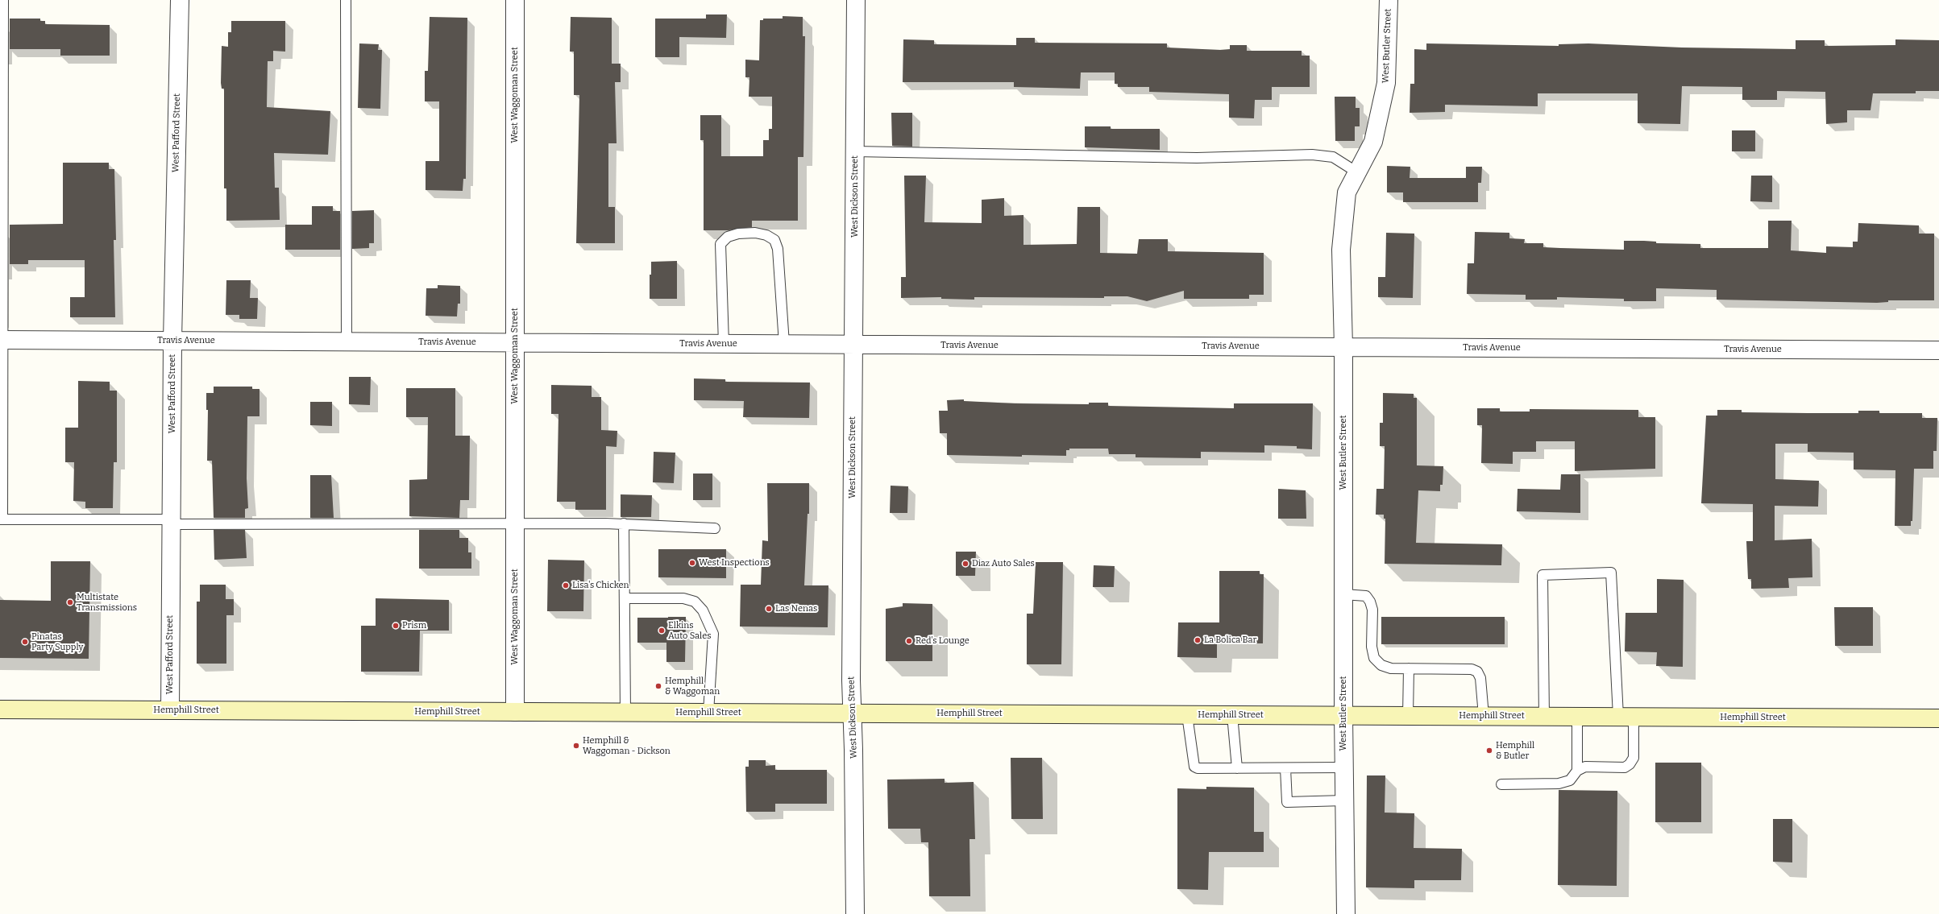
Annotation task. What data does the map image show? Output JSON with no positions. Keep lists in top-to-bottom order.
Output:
{
  "streets": {
    "main road": ["Hemphill Street"],
    "street": [
      "West Butler Street",
      "West Waggoman Street",
      "West Pafford Street",
      "West Dickson Street",
      "Travis Avenue"
    ]
  },
  "crossings": [
    ["West Butler Street", "Travis Avenue"],
    ["West Butler Street", "Hemphill Street"],
    ["West Waggoman Street", "Travis Avenue"],
    ["West Waggoman Street", "Hemphill Street"],
    ["West Pafford Street", "Travis Avenue"],
    ["West Pafford Street", "Hemphill Street"],
    ["West Dickson Street", "Travis Avenue"],
    ["West Dickson Street", "Hemphill Street"]
  ],
  "places": [
    "West Inspections",
    "Diaz Auto Sales",
    "Lisa's Chicken",
    "Multistate Transmissions",
    "Las Nenas",
    "Prism",
    "Elkins Auto Sales",
    "La Bolica Bar",
    "Red's Lounge",
    "Pinatas Party Supply",
    "Hemphill & Waggoman",
    "Hemphill & Waggoman - Dickson",
    "Hemphill & Butler"
  ]
}
